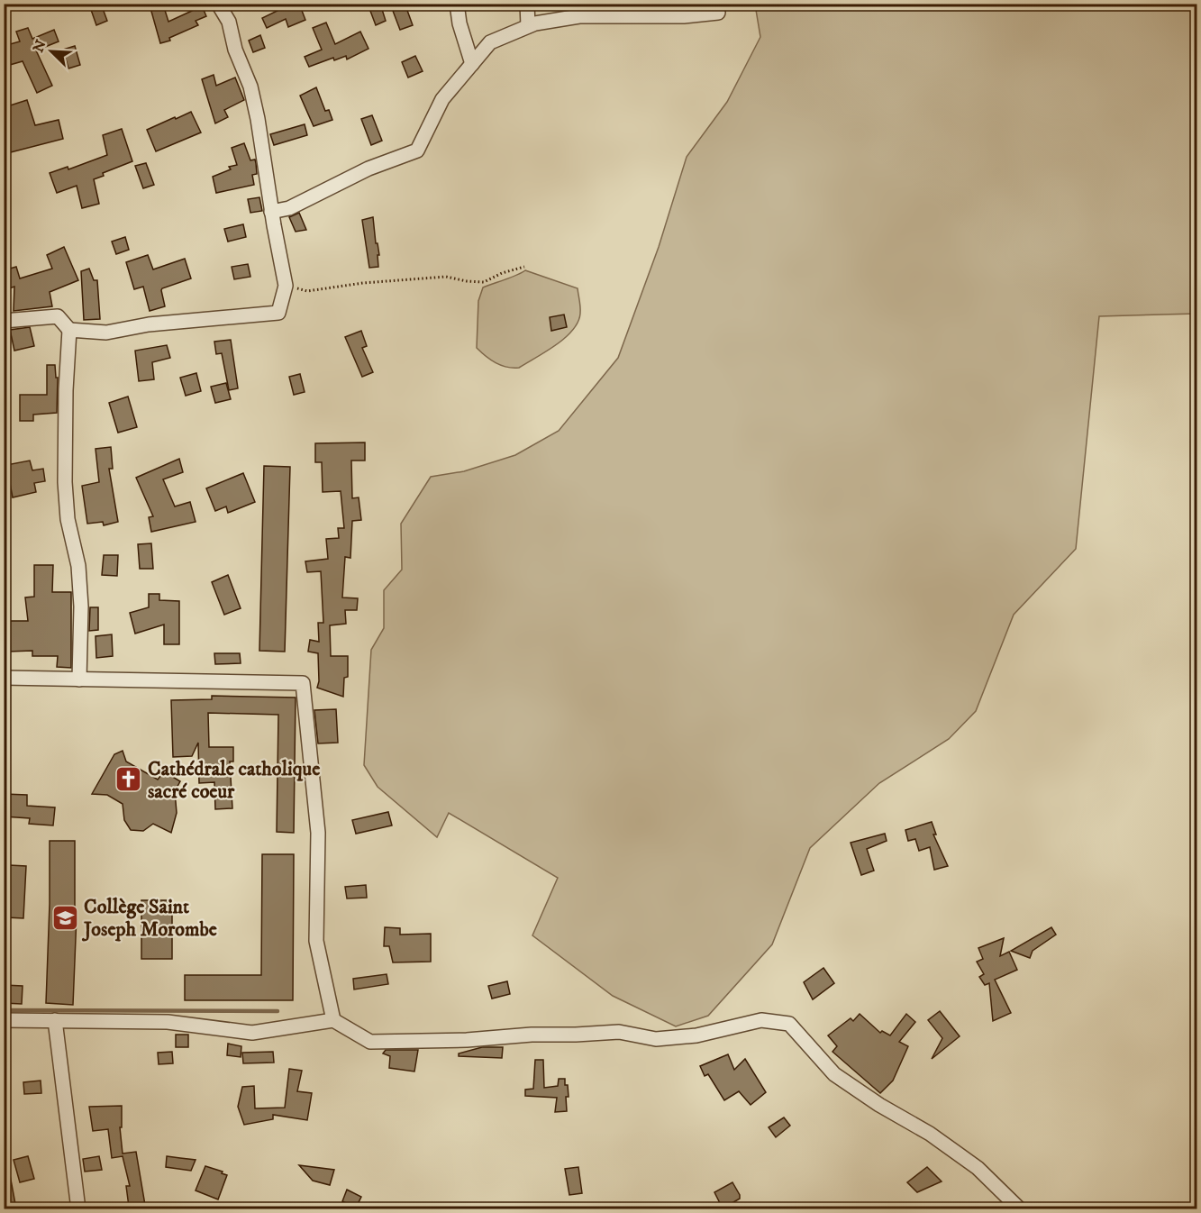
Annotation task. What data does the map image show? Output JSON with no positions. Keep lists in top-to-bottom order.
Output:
{
  "places": {
    "church": ["Cathédrale catholique sacré coeur"],
    "school or university": ["Collège Saint Joseph Morombe"]
  },
  "north": "top left"
}
